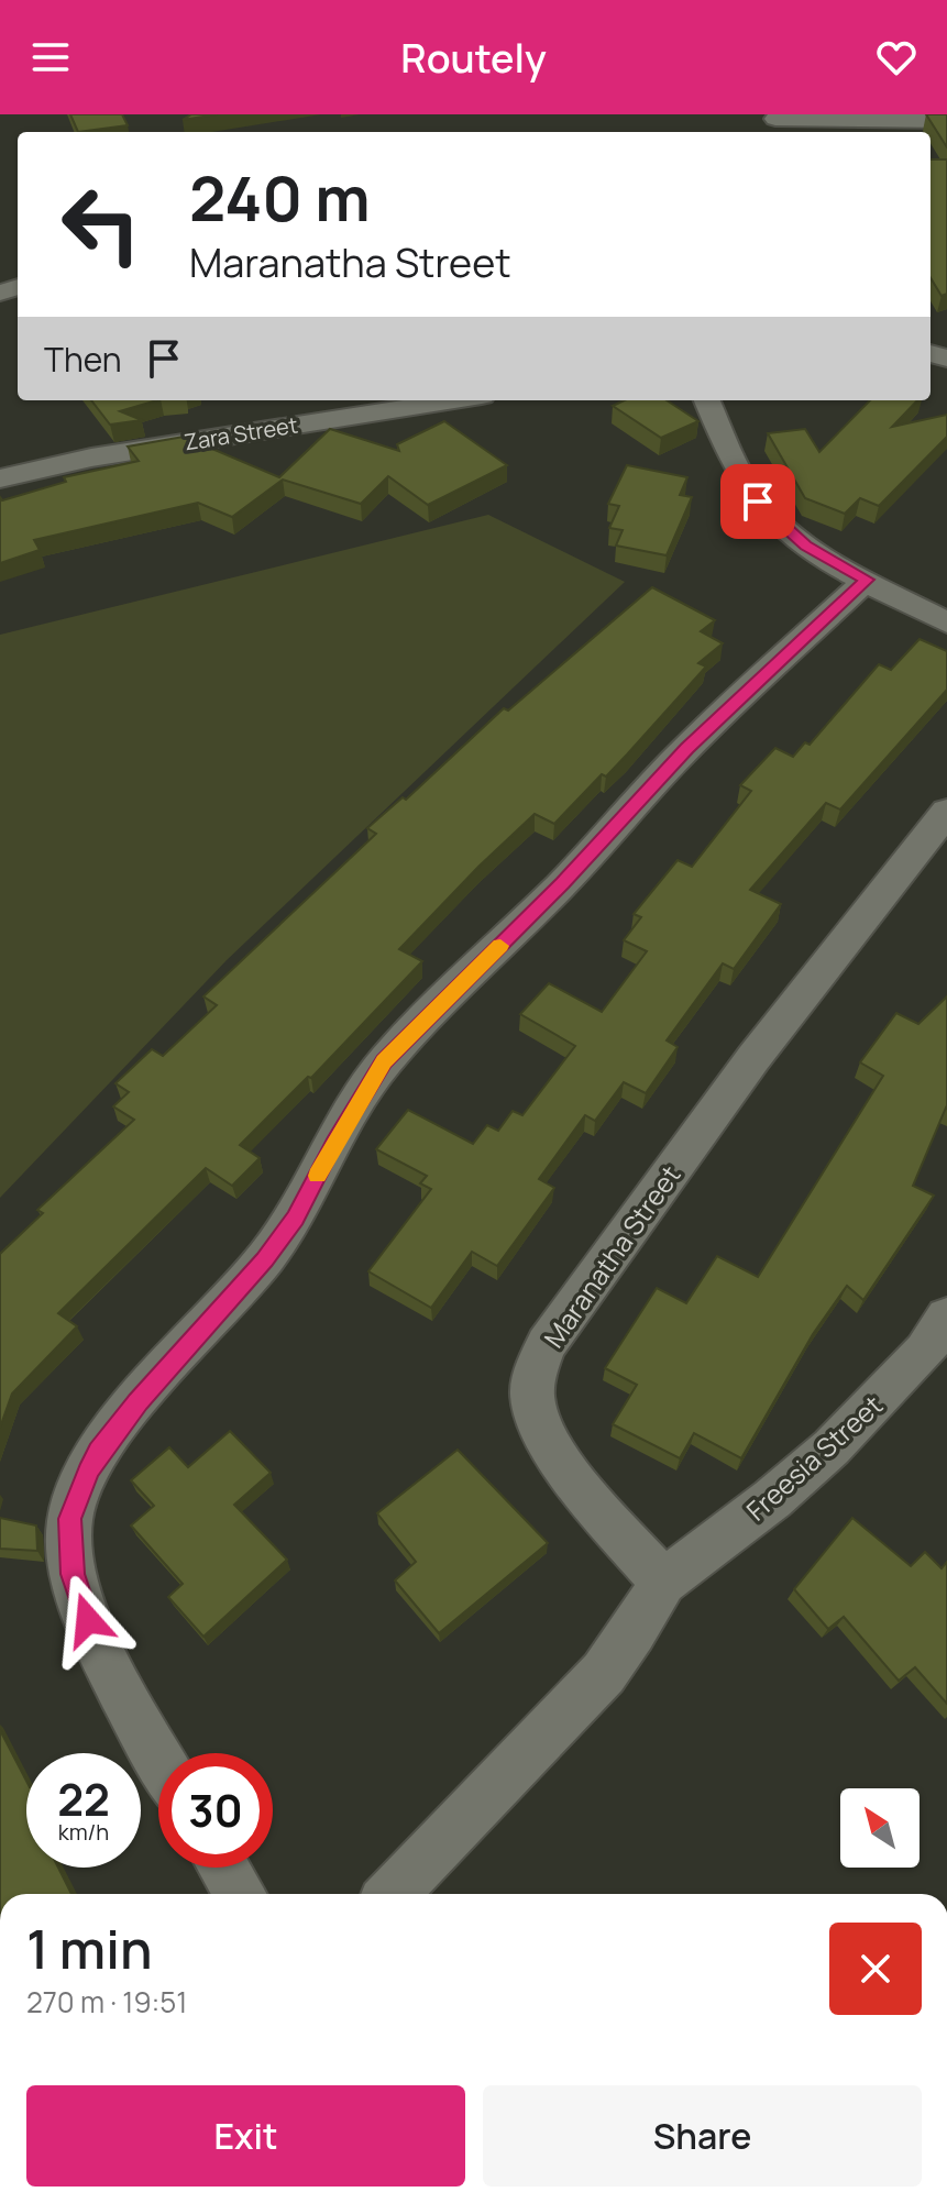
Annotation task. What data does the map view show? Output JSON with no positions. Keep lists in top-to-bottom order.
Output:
{
  "streets": {
    "street": ["Zara Street", "Maranatha Street", "Freesia Street"]
  },
  "crossings": [
    ["Maranatha Street", "Freesia Street"]
  ],
  "north": "top left",
  "page": {
    "header": "Routely",
    "turn": ["240 m", "Maranatha Street"],
    "then": "Then",
    "speed": "22 km/h",
    "limit": "30",
    "heading": ["1 min", "270 m · 19:51"],
    "buttons": ["Exit", "Share"]
  }
}
